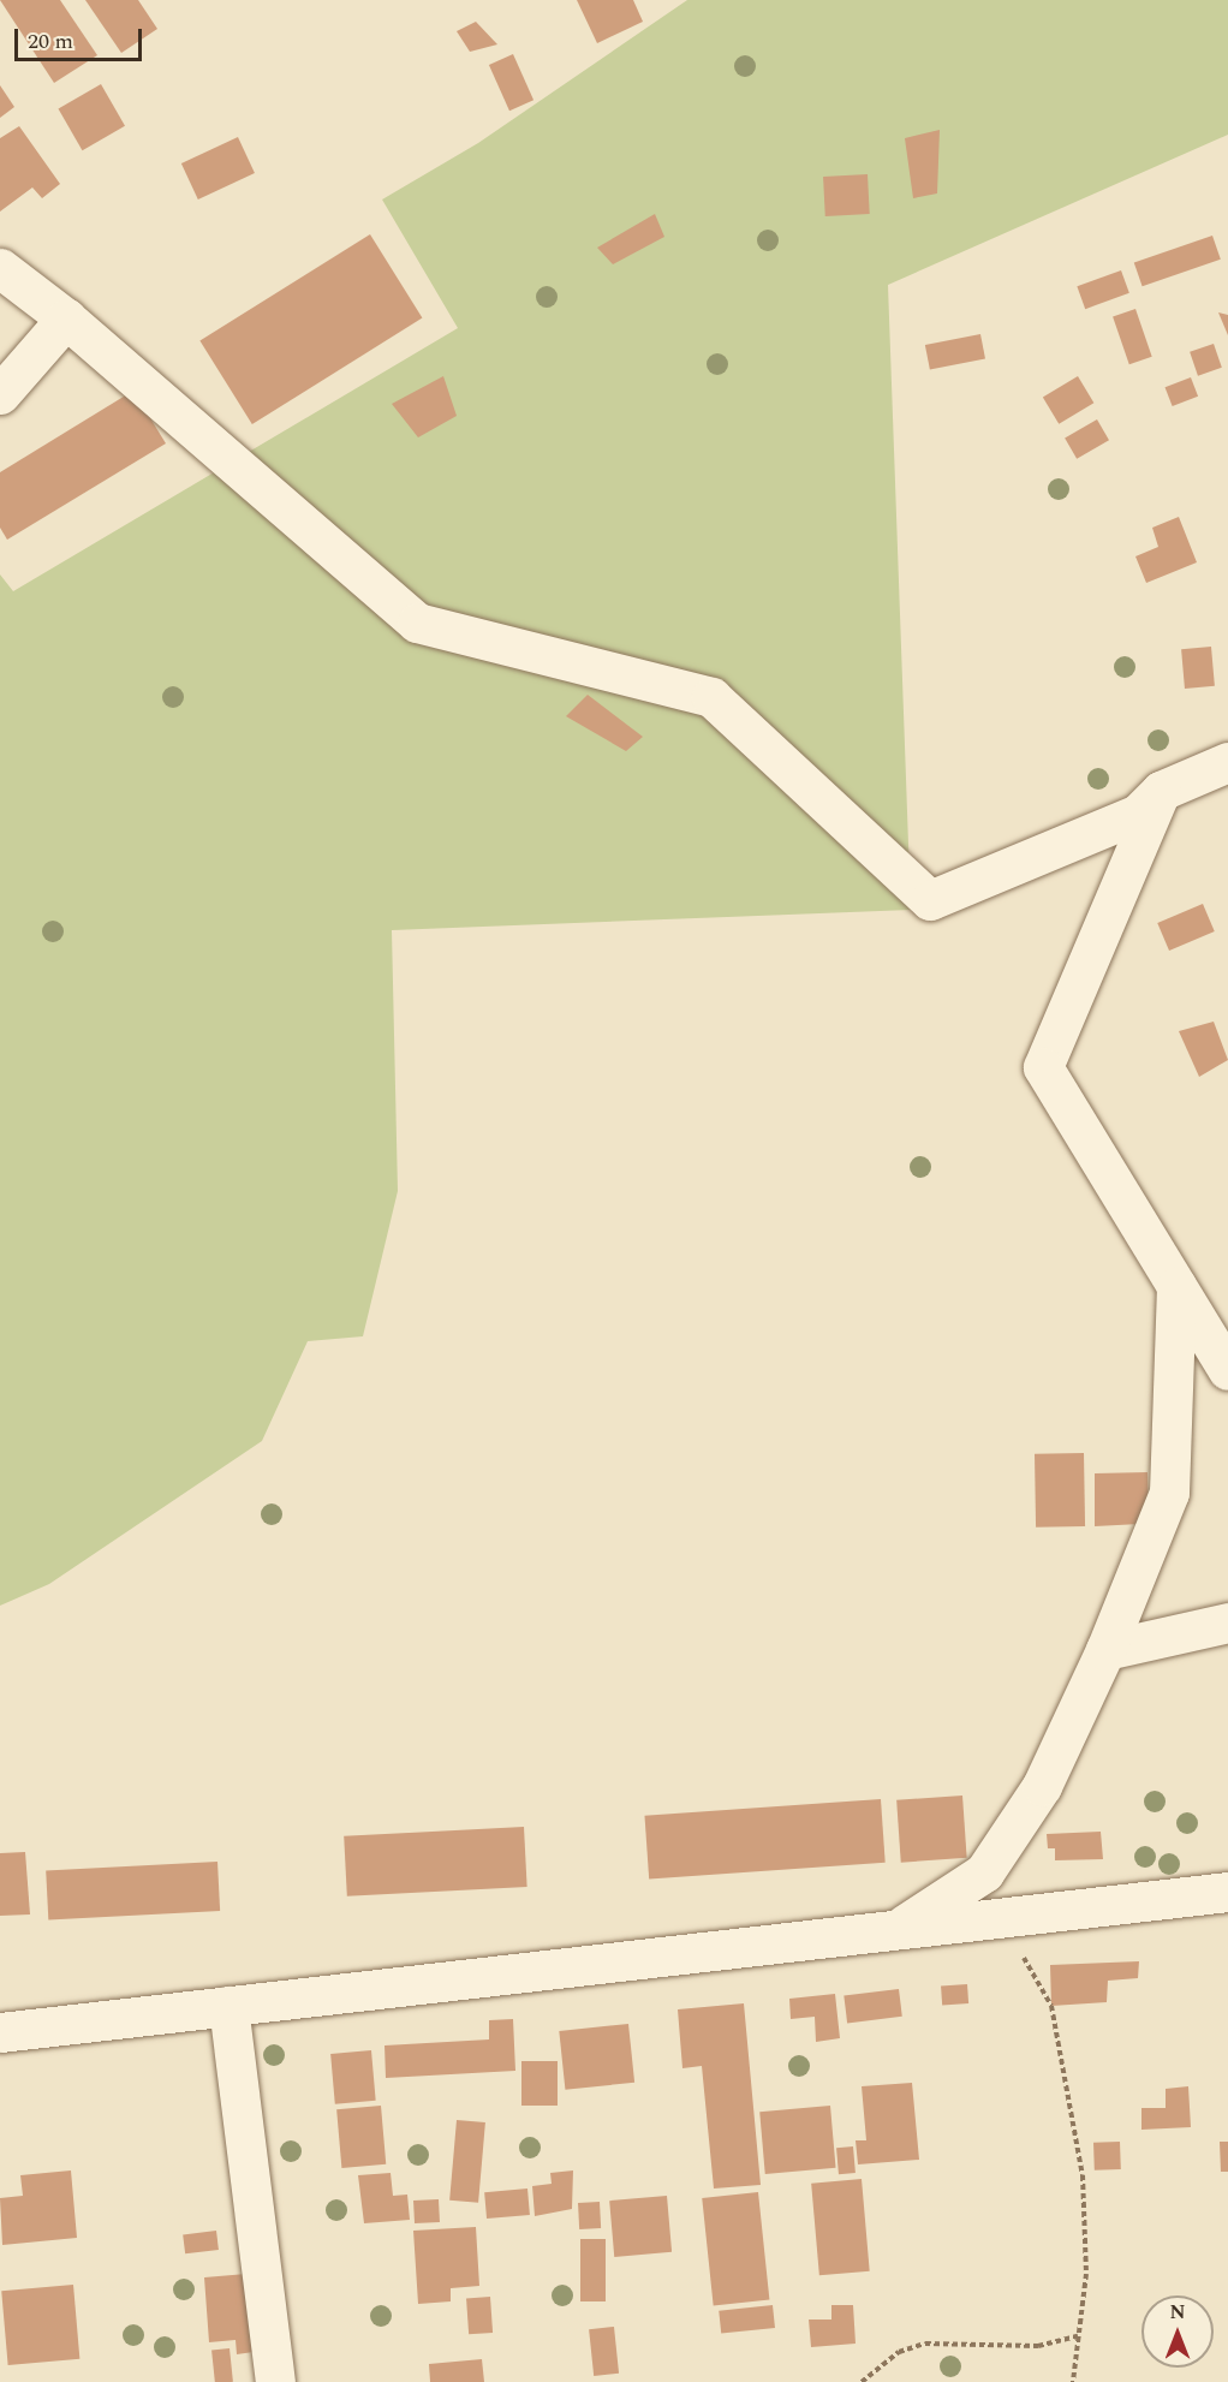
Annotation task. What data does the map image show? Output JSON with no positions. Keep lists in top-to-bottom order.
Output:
{
  "scale_bar": "20 m",
  "north": "top"
}
